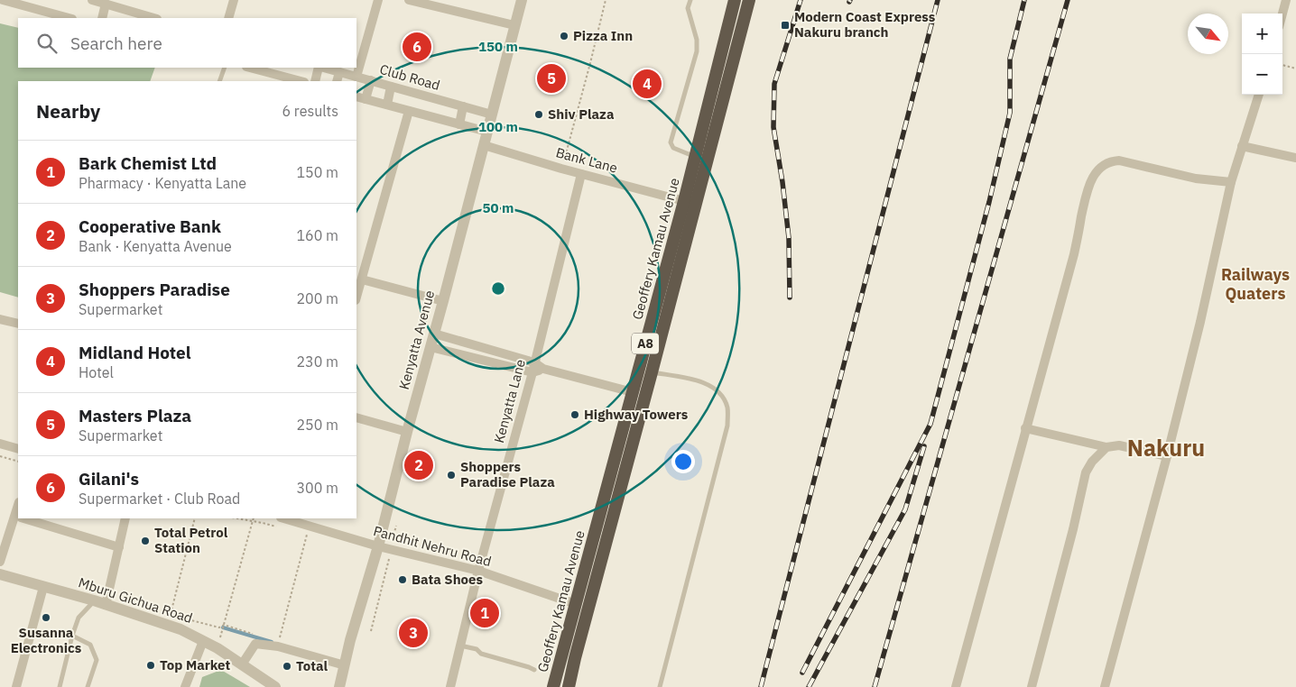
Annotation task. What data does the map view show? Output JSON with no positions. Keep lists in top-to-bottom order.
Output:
{
  "streets": {
    "highway": ["Geoffery Kamau Avenue", "A8"],
    "street": [
      "Club Road",
      "Bank Lane",
      "Kenyatta Avenue",
      "Kenyatta Lane",
      "Pandhit Nehru Road",
      "Mburu Gichua Road"
    ]
  },
  "crossings": [
    ["Club Road", "Kenyatta Avenue"],
    ["Bank Lane", "Geoffery Kamau Avenue"],
    ["Bank Lane", "Kenyatta Avenue"],
    ["Bank Lane", "Kenyatta Lane"],
    ["Geoffery Kamau Avenue", "Pandhit Nehru Road"],
    ["Kenyatta Avenue", "Pandhit Nehru Road"],
    ["Kenyatta Lane", "Pandhit Nehru Road"]
  ],
  "districts": ["Railways Quaters", "Nakuru"],
  "places": {
    "transit": ["Modern Coast Express Nakuru branch"],
    "other": [
      "Pizza Inn",
      "Shiv Plaza",
      "Highway Towers",
      "Shoppers Paradise Plaza",
      "Total Petrol Station",
      "Bata Shoes",
      "Susanna Electronics",
      "Top Market",
      "Total"
    ]
  },
  "north": "bottom right",
  "page": {
    "map_buttons": ["+", "−"],
    "search": "Search here",
    "pins": [
      "6",
      "5",
      "4",
      "2",
      "1",
      "3"
    ],
    "heading": ["Nearby", "6 results"],
    "list": [
      {
        "mark": "1",
        "name": "Bark Chemist Ltd",
        "note": "Pharmacy · Kenyatta Lane",
        "value": "150 m"
      },
      {
        "mark": "2",
        "name": "Cooperative Bank",
        "note": "Bank · Kenyatta Avenue",
        "value": "160 m"
      },
      {
        "mark": "3",
        "name": "Shoppers Paradise",
        "note": "Supermarket",
        "value": "200 m"
      },
      {
        "mark": "4",
        "name": "Midland Hotel",
        "note": "Hotel",
        "value": "230 m"
      },
      {
        "mark": "5",
        "name": "Masters Plaza",
        "note": "Supermarket",
        "value": "250 m"
      },
      {
        "mark": "6",
        "name": "Gilani's",
        "note": "Supermarket · Club Road",
        "value": "300 m"
      }
    ]
  },
  "rings": ["150 m", "100 m", "50 m"]
}
